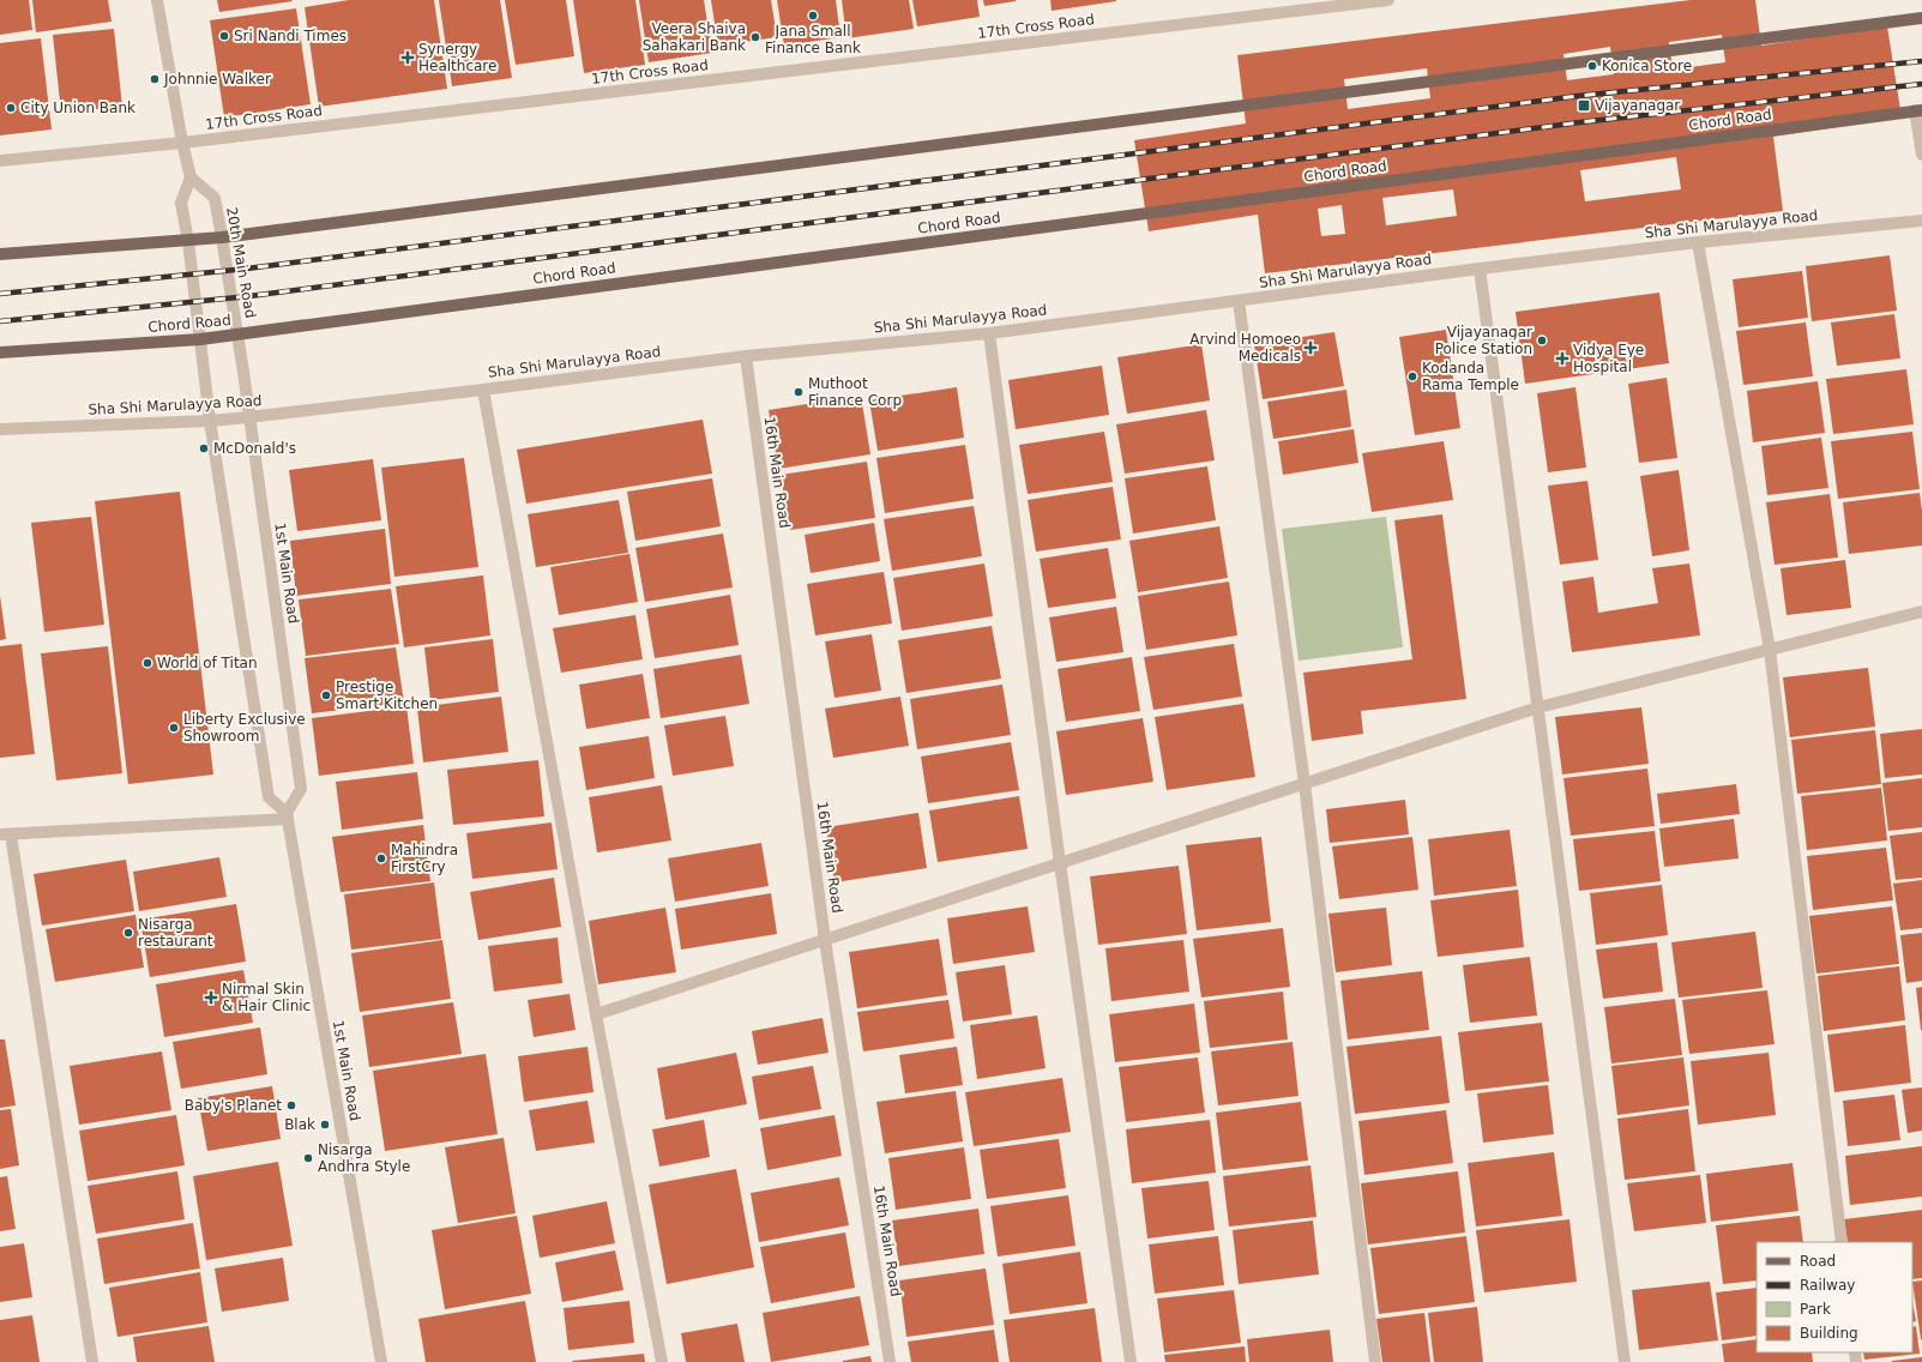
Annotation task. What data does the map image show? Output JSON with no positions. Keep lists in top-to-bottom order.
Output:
{
  "streets": {
    "main road": ["Chord Road"],
    "street": [
      "17th Cross Road",
      "Sha Shi Marulayya Road",
      "20th Main Road",
      "16th Main Road",
      "1st Main Road"
    ]
  },
  "crossings": [
    ["Chord Road", "20th Main Road"],
    ["Chord Road", "1st Main Road"],
    ["Sha Shi Marulayya Road", "16th Main Road"],
    ["Sha Shi Marulayya Road", "1st Main Road"],
    ["20th Main Road", "1st Main Road"]
  ],
  "places": {
    "other": [
      "Jana Small Finance Bank",
      "Sri Nandi Times",
      "Veera Shaiva Sahakari Bank",
      "Konica Store",
      "Johnnie Walker",
      "City Union Bank",
      "Vijayanagar Police Station",
      "Kodanda Rama Temple",
      "Muthoot Finance Corp",
      "McDonald's",
      "World of Titan",
      "Prestige Smart Kitchen",
      "Liberty Exclusive Showroom",
      "Mahindra FirstCry",
      "Nisarga restaurant",
      "Baby's Planet",
      "Blak",
      "Nisarga Andhra Style"
    ],
    "health": [
      "Synergy Healthcare",
      "Arvind Homoeo Medicals",
      "Vidya Eye Hospital",
      "Nirmal Skin & Hair Clinic"
    ],
    "transit": ["Vijayanagar"]
  },
  "legend": [
    "Road",
    "Railway",
    "Park",
    "Building"
  ]
}
